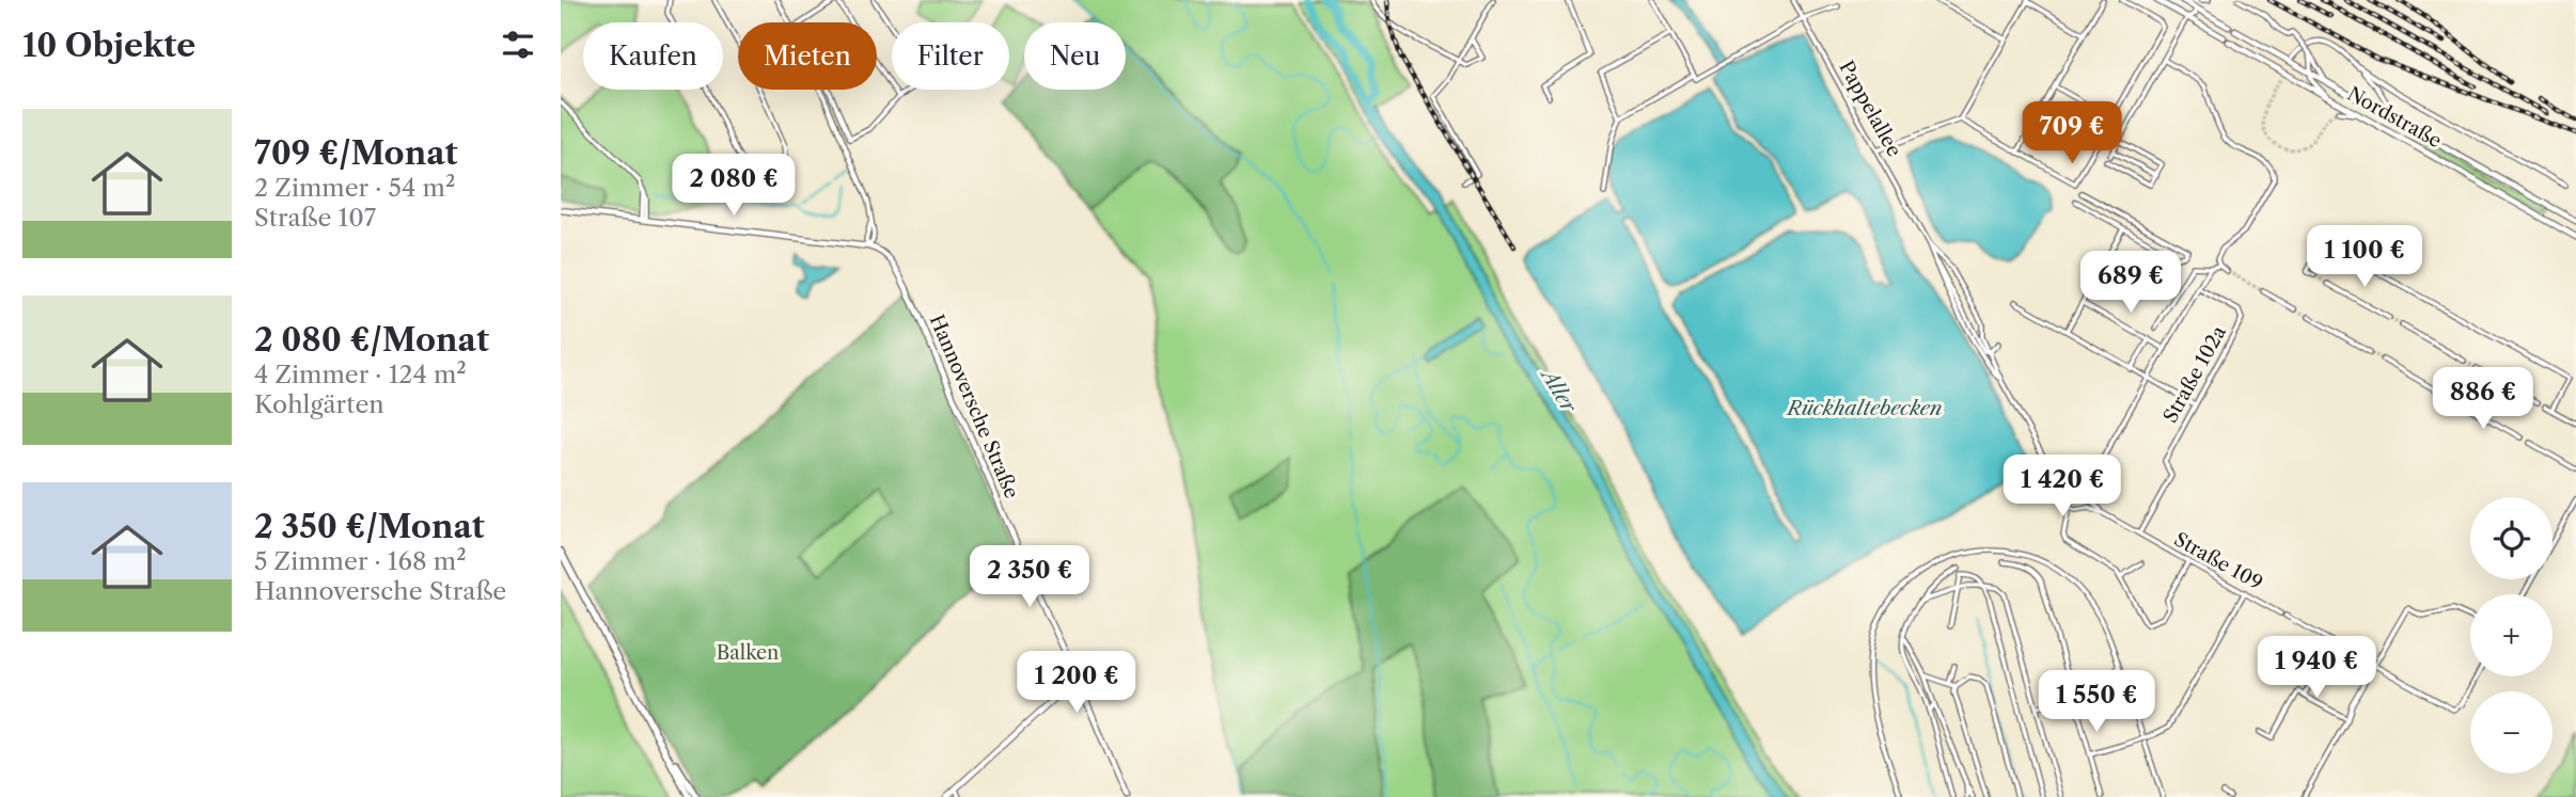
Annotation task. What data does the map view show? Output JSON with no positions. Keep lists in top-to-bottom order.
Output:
{
  "streets": {
    "street": [
      "Pappelallee",
      "Nordstraße",
      "Straße 102a",
      "Hannoversche Straße",
      "Straße 109"
    ]
  },
  "crossings": [
    ["Straße 102a", "Straße 109"]
  ],
  "water": ["Aller", "Rückhaltebecken"],
  "parks": ["Balken"],
  "page": {
    "heading": "10 Objekte",
    "chip": [
      "Kaufen",
      "Mieten",
      "Filter",
      "Neu"
    ],
    "list": [
      {
        "name": "709 €/Monat",
        "note": "2 Zimmer · 54 m² · Straße 107"
      },
      {
        "name": "2 080 €/Monat",
        "note": "4 Zimmer · 124 m² · Kohlgärten"
      },
      {
        "name": "2 350 €/Monat",
        "note": "5 Zimmer · 168 m² · Hannoversche Straße"
      }
    ],
    "price": [
      "709 €",
      "2 080 €",
      "1 100 €",
      "689 €",
      "886 €",
      "1 420 €",
      "2 350 €",
      "1 940 €",
      "1 200 €",
      "1 550 €"
    ],
    "map_buttons": ["+", "−"]
  }
}
